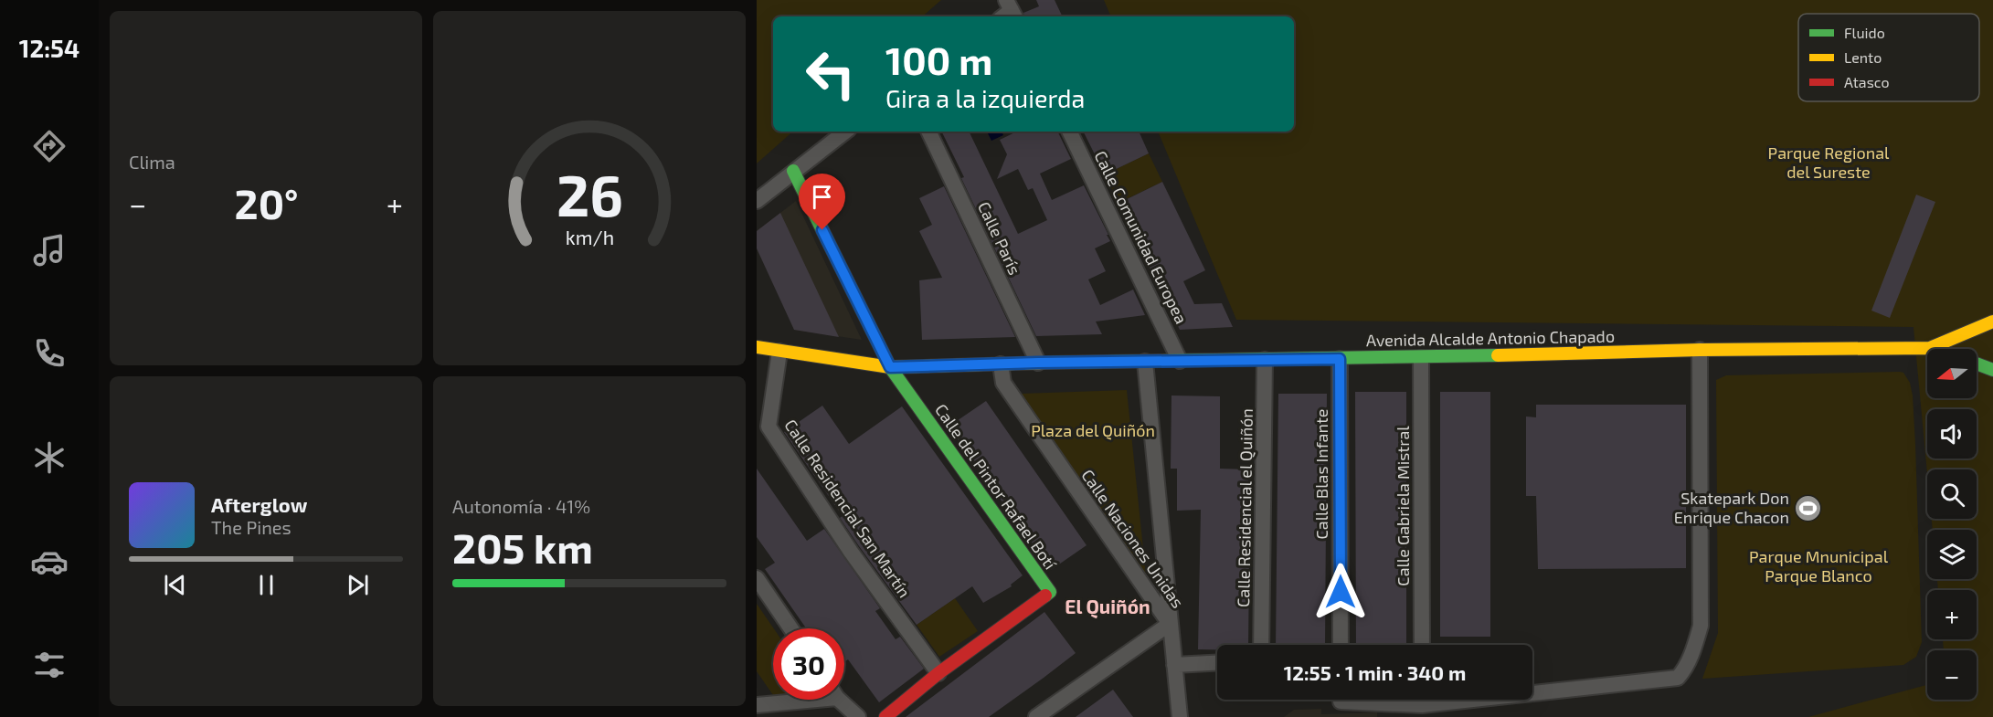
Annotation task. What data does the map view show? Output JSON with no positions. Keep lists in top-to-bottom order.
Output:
{
  "streets": {
    "main road": ["Avenida Alcalde Antonio Chapado", "Calle del Pintor Rafael Botí"],
    "street": [
      "Calle Comunidad Europea",
      "Calle París",
      "Calle Blas Infante",
      "Calle Gabriela Mistral",
      "Calle Residencial el Quiñón",
      "Calle Residencial San Martín",
      "Calle Naciones Unidas"
    ]
  },
  "crossings": [
    ["Calle Comunidad Europea", "Avenida Alcalde Antonio Chapado"],
    ["Calle París", "Avenida Alcalde Antonio Chapado"],
    ["Avenida Alcalde Antonio Chapado", "Calle Blas Infante"],
    ["Avenida Alcalde Antonio Chapado", "Calle del Pintor Rafael Botí"],
    ["Avenida Alcalde Antonio Chapado", "Calle Gabriela Mistral"],
    ["Avenida Alcalde Antonio Chapado", "Calle Residencial el Quiñón"],
    ["Avenida Alcalde Antonio Chapado", "Calle Residencial San Martín"],
    ["Avenida Alcalde Antonio Chapado", "Calle Naciones Unidas"],
    ["Calle del Pintor Rafael Botí", "Calle Residencial San Martín"]
  ],
  "districts": ["El Quiñón"],
  "parks": ["Parque Regional del Sureste", "Plaza del Quiñón", "Parque Mnunicipal Parque Blanco"],
  "places": {
    "sports": ["Skatepark Don Enrique Chacon"]
  },
  "legend": ["Fluido", "Lento", "Atasco"],
  "north": "left",
  "page": {
    "tabs": "12:54",
    "tile": [
      "Clima",
      ["Autonomía · 41%", "205 km"]
    ],
    "turn": ["100 m", "Gira a la izquierda"],
    "heat": ["−", "20°", "+"],
    "map_buttons": ["+", "−"],
    "song": ["Afterglow", "The Pines"],
    "limit": "30",
    "trip": "12:55 · 1 min · 340 m",
    "gauge": ["26", "km/h"]
  }
}
